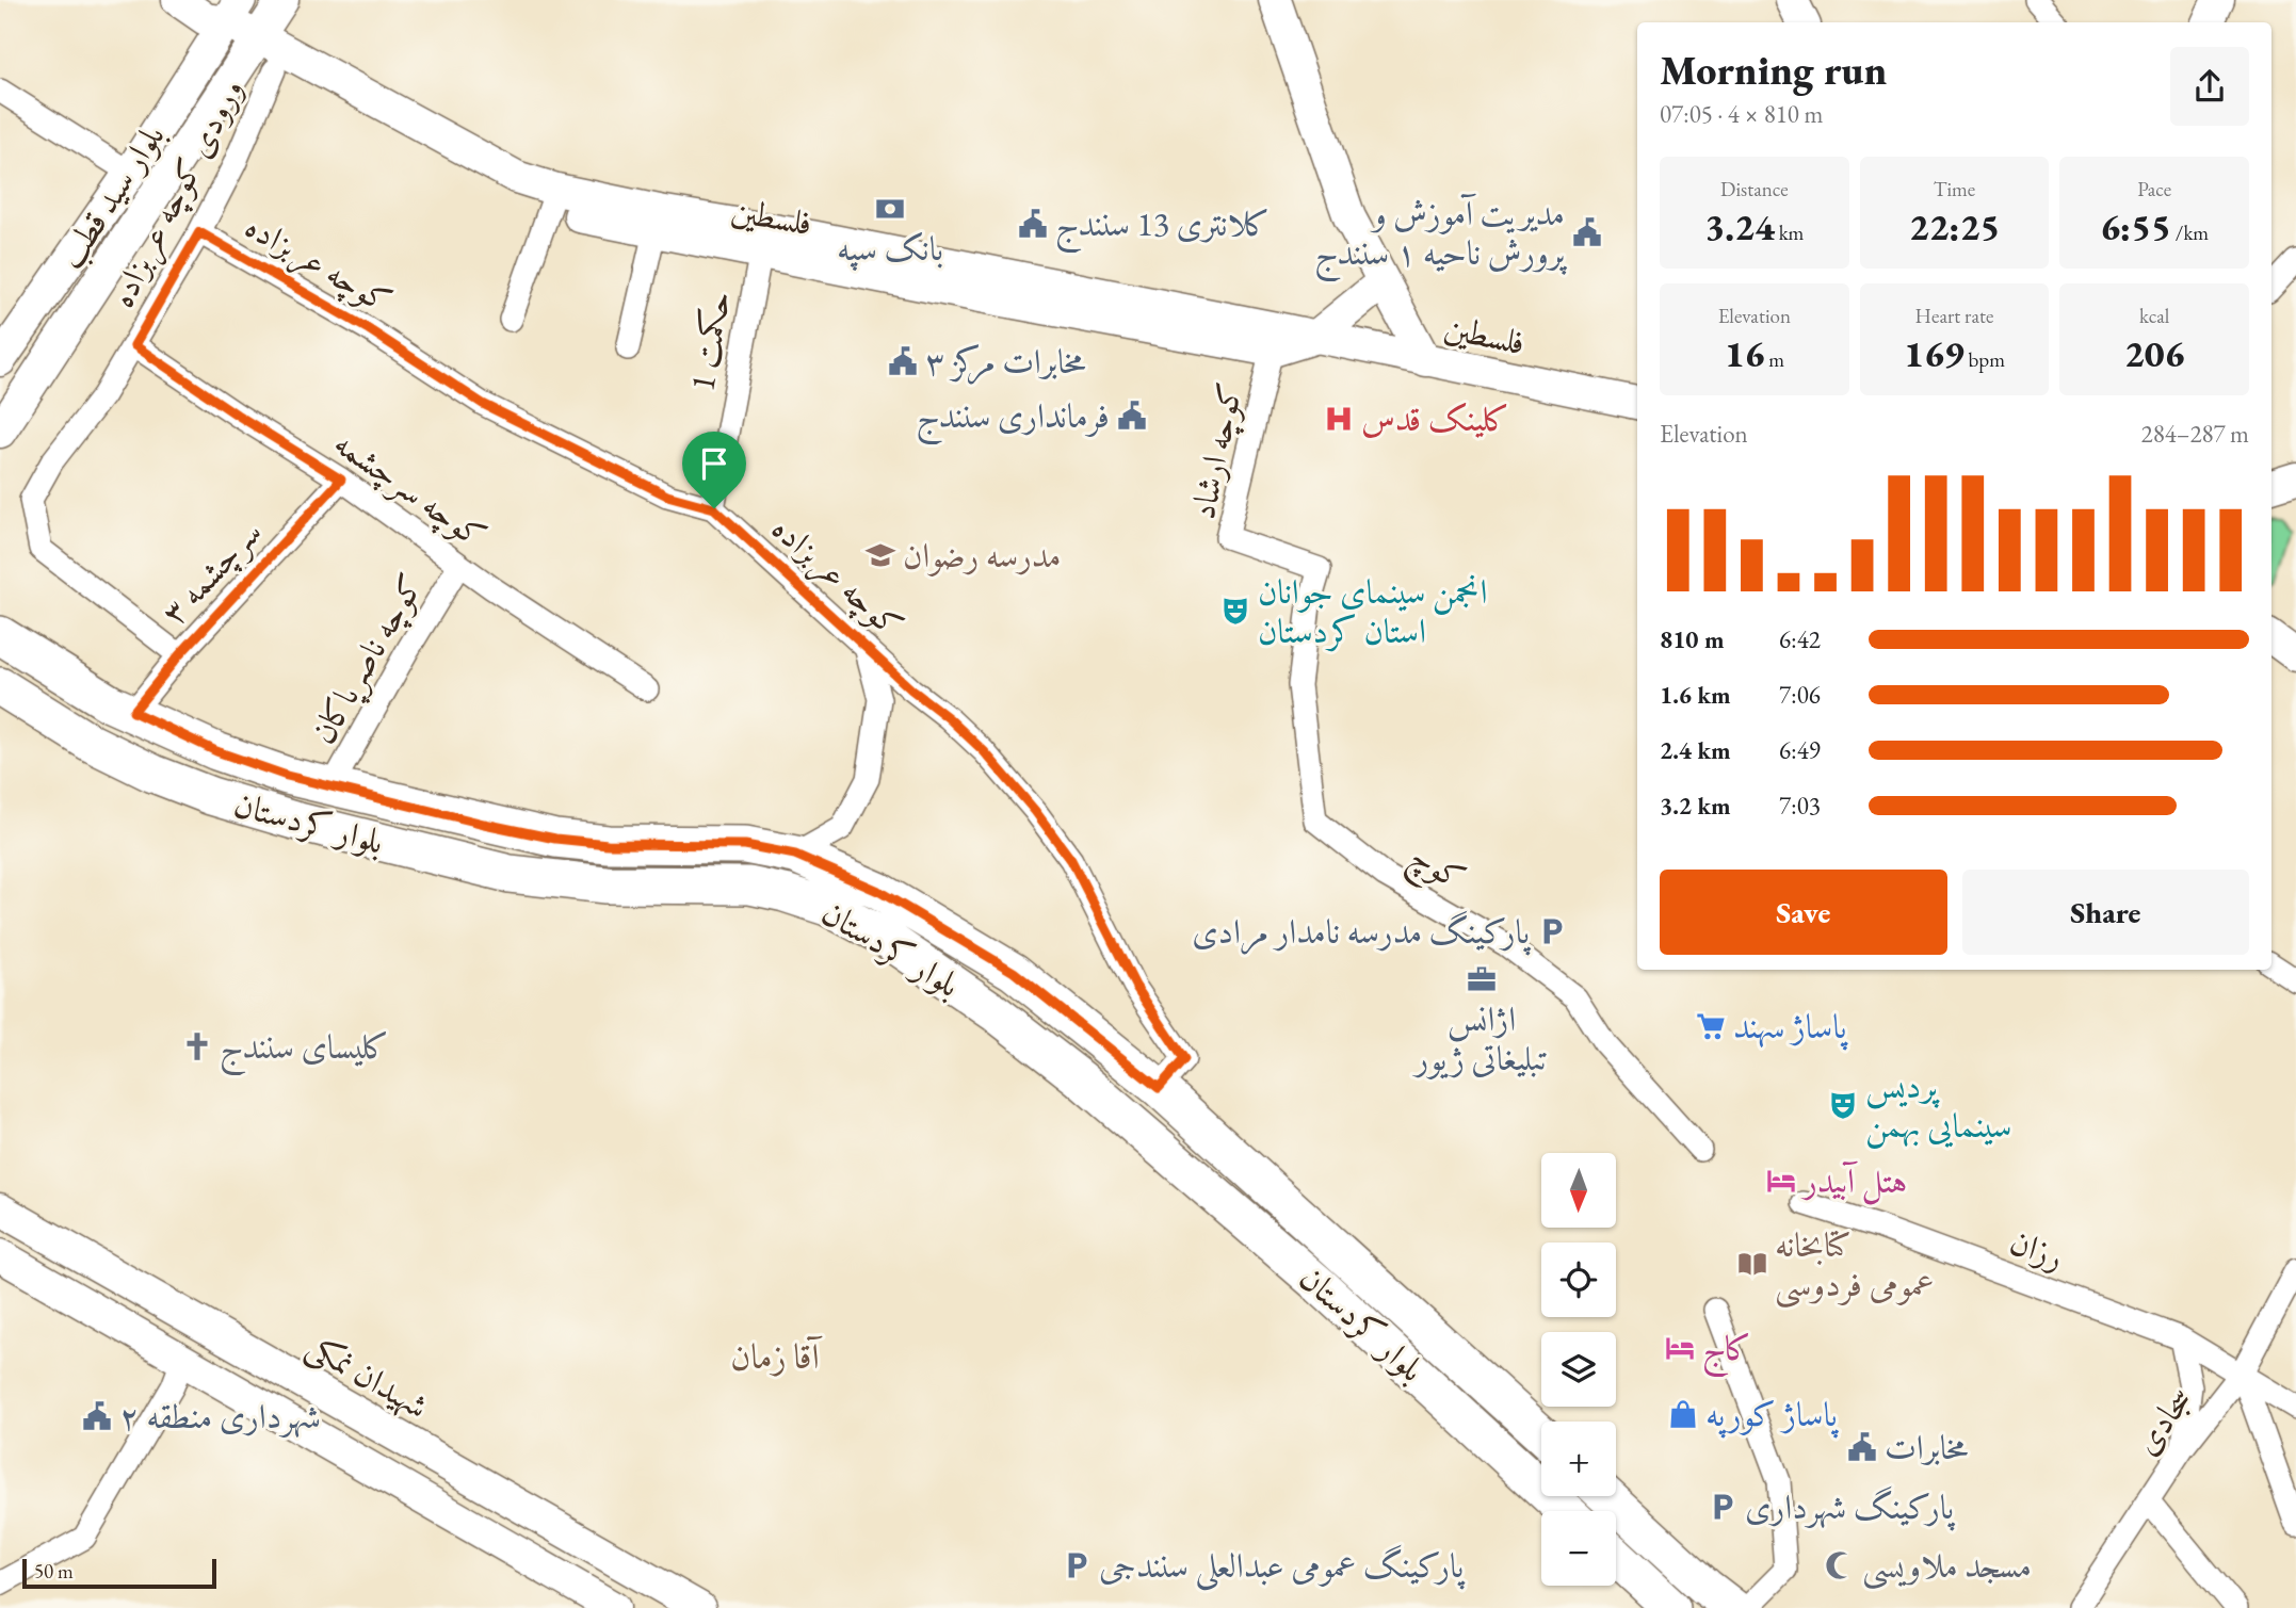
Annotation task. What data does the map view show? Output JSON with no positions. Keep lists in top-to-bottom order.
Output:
{
  "streets": {
    "main road": [
      "بلوار سید قطب",
      "فلسطین",
      "بلوار کردستان",
      "شهیدان نمکی"
    ],
    "street": [
      "ورودی کوچه عربزاده",
      "کوچه عربزاده",
      "حکمت 1",
      "کوچه ارشاد",
      "کوچه سرچشمه",
      "سرچشمه ۳",
      "کوچه ناصرپاکان",
      "کوچ",
      "رزان",
      "سجادی"
    ]
  },
  "crossings": [
    ["ورودی کوچه عربزاده", "بلوار سید قطب"],
    ["ورودی کوچه عربزاده", "فلسطین"],
    ["ورودی کوچه عربزاده", "کوچه عربزاده"],
    ["ورودی کوچه عربزاده", "کوچه سرچشمه"],
    ["ورودی کوچه عربزاده", "سرچشمه ۳"],
    ["بلوار سید قطب", "فلسطین"],
    ["فلسطین", "حکمت 1"],
    ["فلسطین", "کوچه ارشاد"],
    ["کوچه عربزاده", "حکمت 1"],
    ["کوچه عربزاده", "بلوار کردستان"],
    ["کوچه ارشاد", "کوچ"],
    ["کوچه سرچشمه", "سرچشمه ۳"],
    ["کوچه سرچشمه", "کوچه ناصرپاکان"],
    ["سرچشمه ۳", "بلوار کردستان"],
    ["کوچه ناصرپاکان", "بلوار کردستان"],
    ["رزان", "سجادی"]
  ],
  "districts": ["آقا زمان"],
  "places": {
    "bank": ["بانک سپه"],
    "public building": [
      "کلانتری 13 سنندج",
      "مدیریت آموزش و پرورش ناحیه ۱ سنندج",
      "مخابرات مرکز ۳",
      "فرمانداری سنندج",
      "شهرداری منطقه ۲",
      "مخابرات"
    ],
    "hospital": ["کلینک قدس"],
    "school or university": ["مدرسه رضوان"],
    "theatre": ["انجمن سینمای جوانان استان کردستان", "پردیس سینمایی بهمن"],
    "parking": ["پارکینگ مدرسه نامدار مرادی", "پارکینگ شهرداری", "پارکینگ عمومی عبدالعلی سنندجی"],
    "office": ["اژانس تبلیغاتی ژیور"],
    "supermarket": ["پاساژ سهند"],
    "church": ["کلیسای سنندج"],
    "hotel": ["هتل آبیدر", "کاج"],
    "library": ["کتابخانه عمومی فردوسی"],
    "shop": ["پاساژ کورپه"],
    "mosque": ["مسجد ملاویسی"]
  },
  "scale_bar": "50 m",
  "north": "bottom",
  "page": {
    "heading": ["Morning run", "07:05 · 4 × 810 m"],
    "stats": [
      ["Distance", "3.24 km"],
      ["Time", "22:25"],
      ["Pace", "6:55 /km"],
      ["Elevation", "16 m"],
      ["Heart rate", "169 bpm"],
      ["kcal", "206"]
    ],
    "chart": ["Elevation", "284–287 m"],
    "list": [
      {
        "name": "810 m",
        "note": "6:42"
      },
      {
        "name": "1.6 km",
        "note": "7:06"
      },
      {
        "name": "2.4 km",
        "note": "6:49"
      },
      {
        "name": "3.2 km",
        "note": "7:03"
      }
    ],
    "buttons": ["Save", "Share"],
    "map_buttons": ["+", "−"],
    "scale": "50 m"
  }
}
